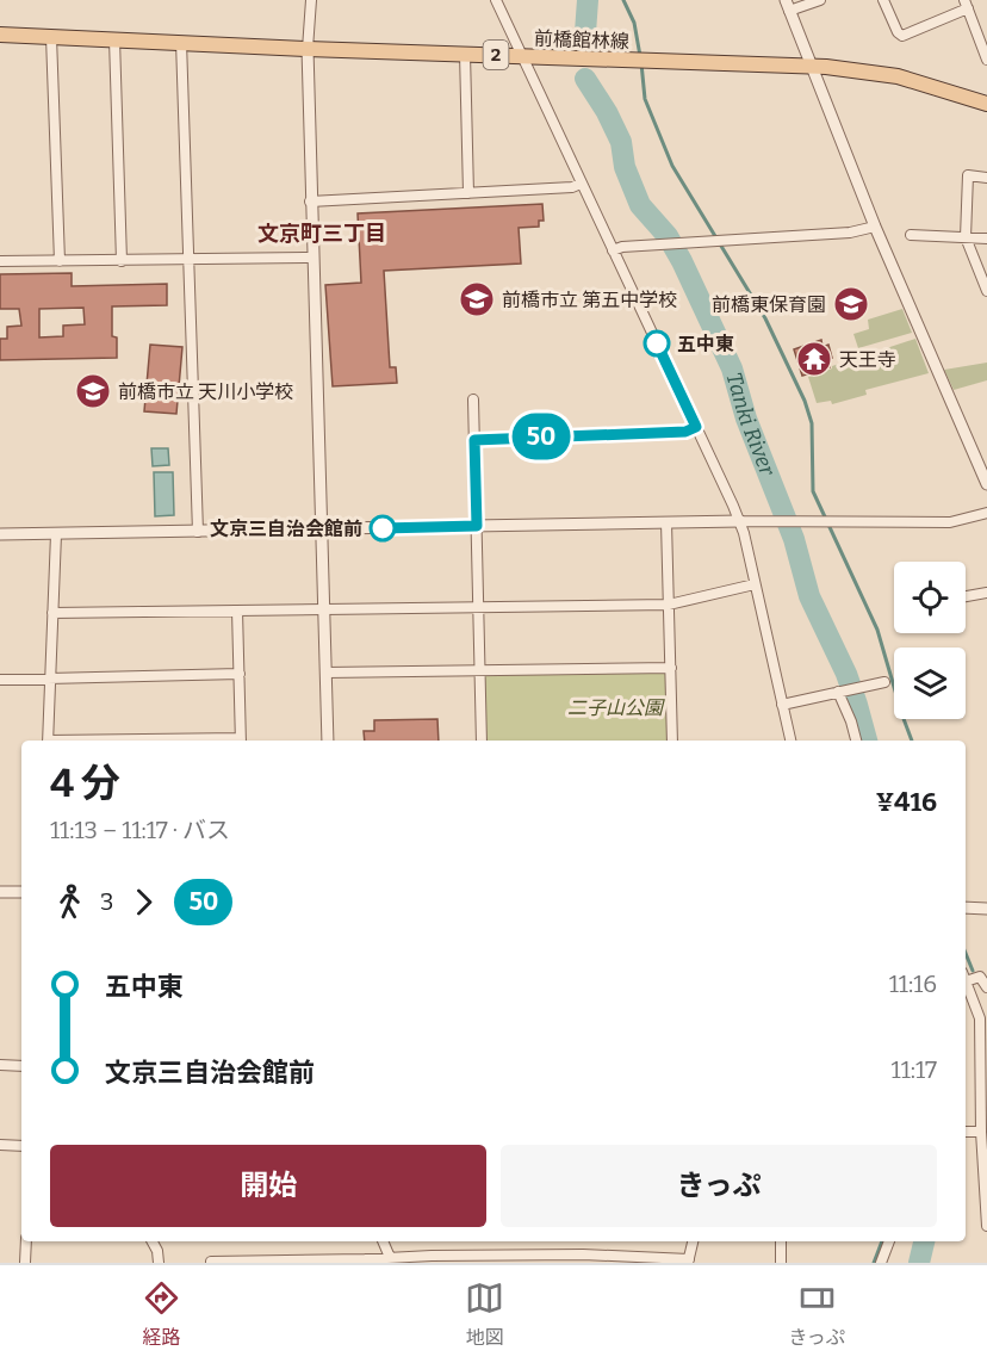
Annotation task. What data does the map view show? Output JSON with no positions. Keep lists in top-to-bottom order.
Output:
{
  "streets": {
    "main road": ["前橋館林線", "2"]
  },
  "districts": ["文京町三丁目"],
  "water": ["Tanki River"],
  "parks": ["二子山公園"],
  "places": {
    "school or university": ["前橋市立 第五中学校", "前橋東保育園", "前橋市立 天川小学校"],
    "other": ["五中東", "文京三自治会館前"],
    "temple": ["天王寺"]
  },
  "lines": ["bus line 50"],
  "page": {
    "on_map": "50",
    "heading": ["4 分", "11:13 – 11:17 · バス", "¥416"],
    "legs": ["3", "50"],
    "list": [
      {
        "name": "五中東",
        "value": "11:16"
      },
      {
        "name": "文京三自治会館前",
        "value": "11:17"
      }
    ],
    "buttons": ["開始", "きっぷ"],
    "tabs": ["経路", "地図", "きっぷ"]
  }
}
